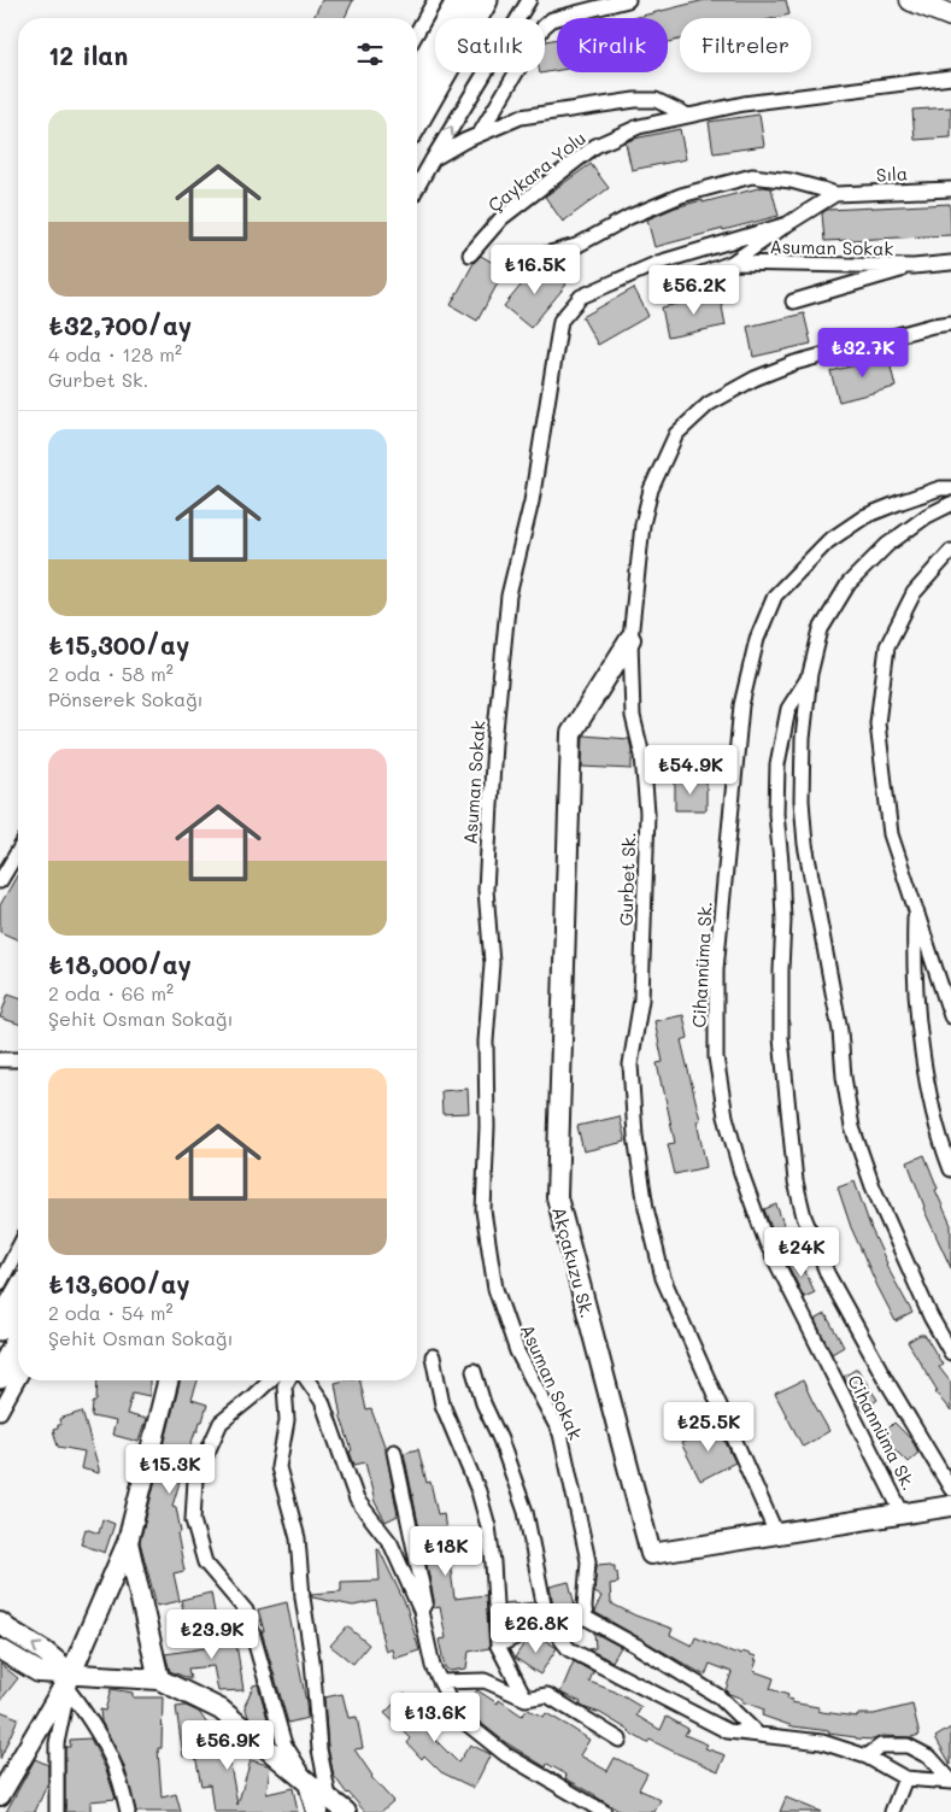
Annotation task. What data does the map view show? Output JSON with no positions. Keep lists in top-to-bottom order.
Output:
{
  "streets": {
    "main road": ["Akçakuzu Sk."],
    "street": [
      "Çaykara Yolu",
      "Sıla",
      "Asuman Sokak",
      "Gurbet Sk.",
      "Cihannüma Sk."
    ]
  },
  "crossings": [
    ["Gurbet Sk.", "Akçakuzu Sk."],
    ["Cihannüma Sk.", "Akçakuzu Sk."]
  ],
  "page": {
    "chip": ["Satılık", "Kiralık", "Filtreler"],
    "heading": "12 ilan",
    "list": [
      {
        "name": "₺32,700/ay",
        "note": "4 oda · 128 m² · Gurbet Sk."
      },
      {
        "name": "₺15,300/ay",
        "note": "2 oda · 58 m² · Pönserek Sokağı"
      },
      {
        "name": "₺18,000/ay",
        "note": "2 oda · 66 m² · Şehit Osman Sokağı"
      },
      {
        "name": "₺13,600/ay",
        "note": "2 oda · 54 m² · Şehit Osman Sokağı"
      }
    ],
    "price": [
      "₺16.5K",
      "₺56.2K",
      "₺32.7K",
      "₺54.9K",
      "₺24K",
      "₺25.5K",
      "₺15.3K",
      "₺18K",
      "₺26.8K",
      "₺23.9K",
      "₺13.6K",
      "₺56.9K"
    ]
  }
}
